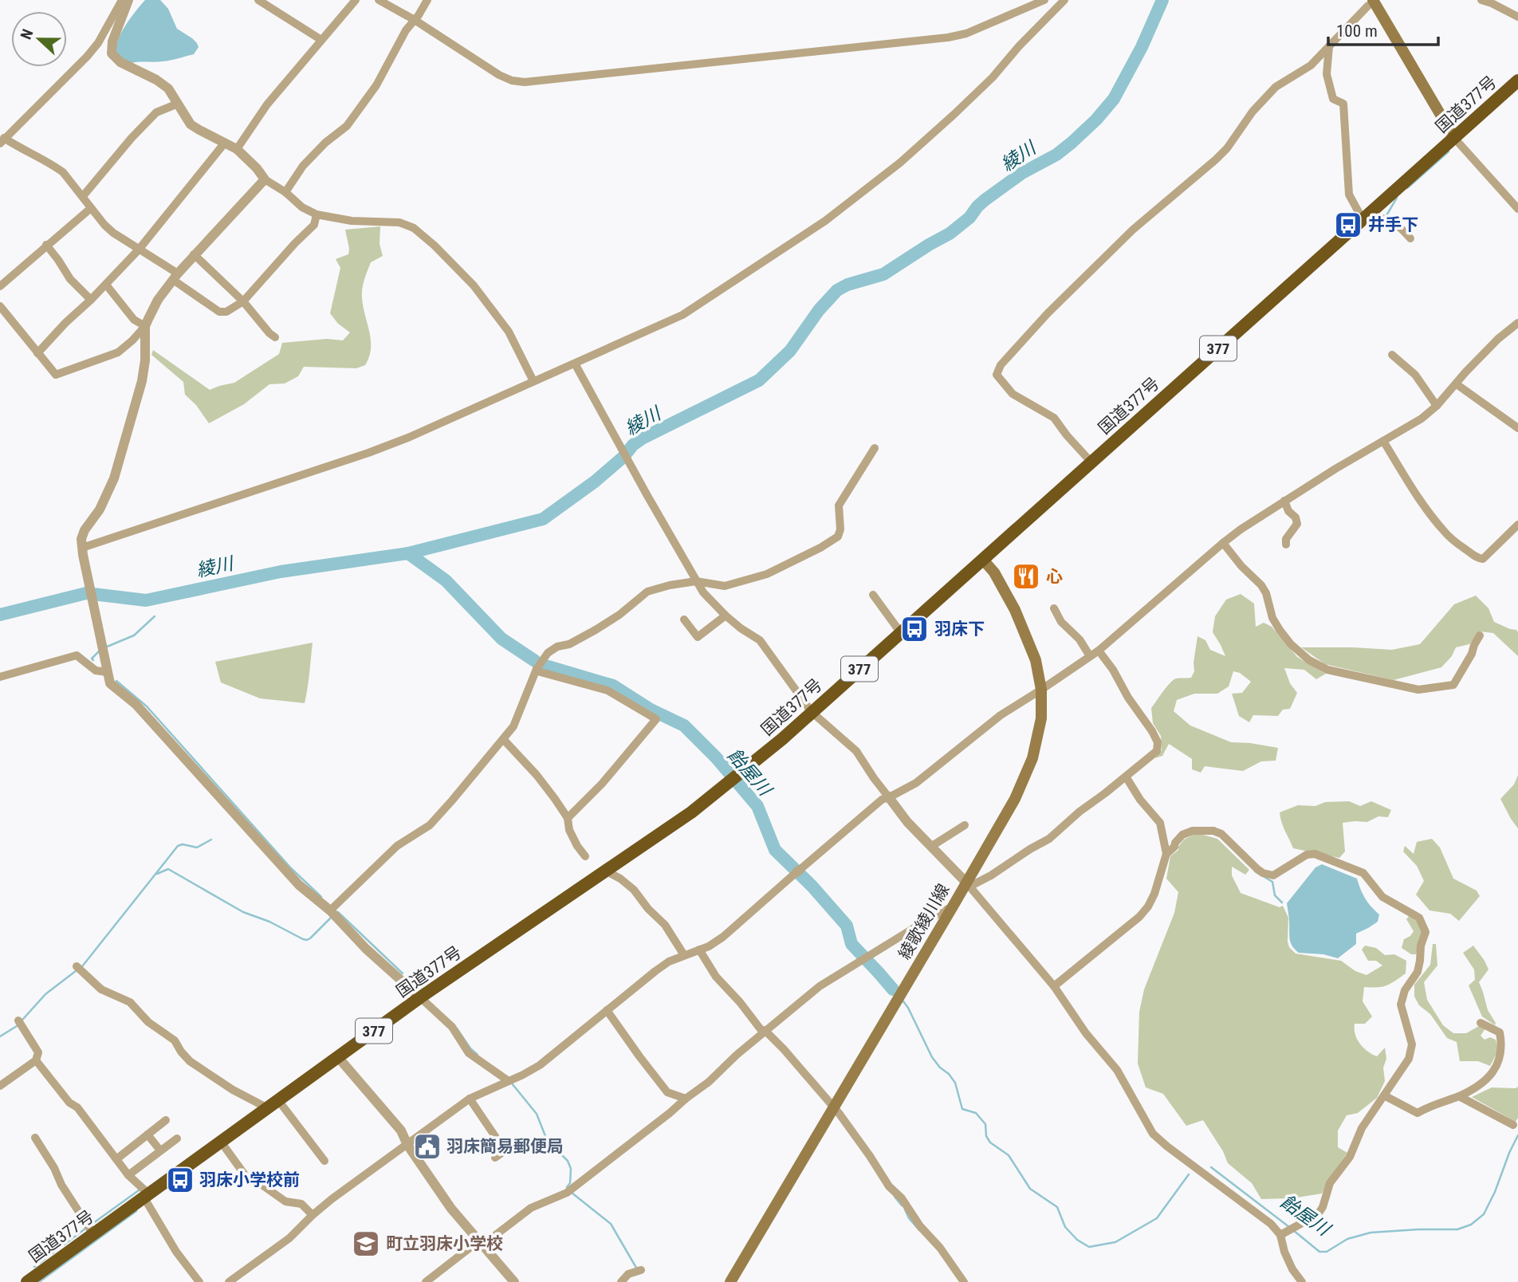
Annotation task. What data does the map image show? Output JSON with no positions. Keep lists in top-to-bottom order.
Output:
{
  "streets": {
    "highway": ["国道377号", "377"],
    "main road": ["綾歌綾川線"]
  },
  "crossings": [
    ["国道377号", "綾歌綾川線"]
  ],
  "water": ["綾川", "飴屋川"],
  "places": {
    "bus stop": ["井手下", "羽床下", "羽床小学校前"],
    "restaurant": ["心"],
    "public building": ["羽床簡易郵便局"],
    "school or university": ["町立羽床小学校"]
  },
  "scale_bar": "100 m",
  "north": "left"
}
